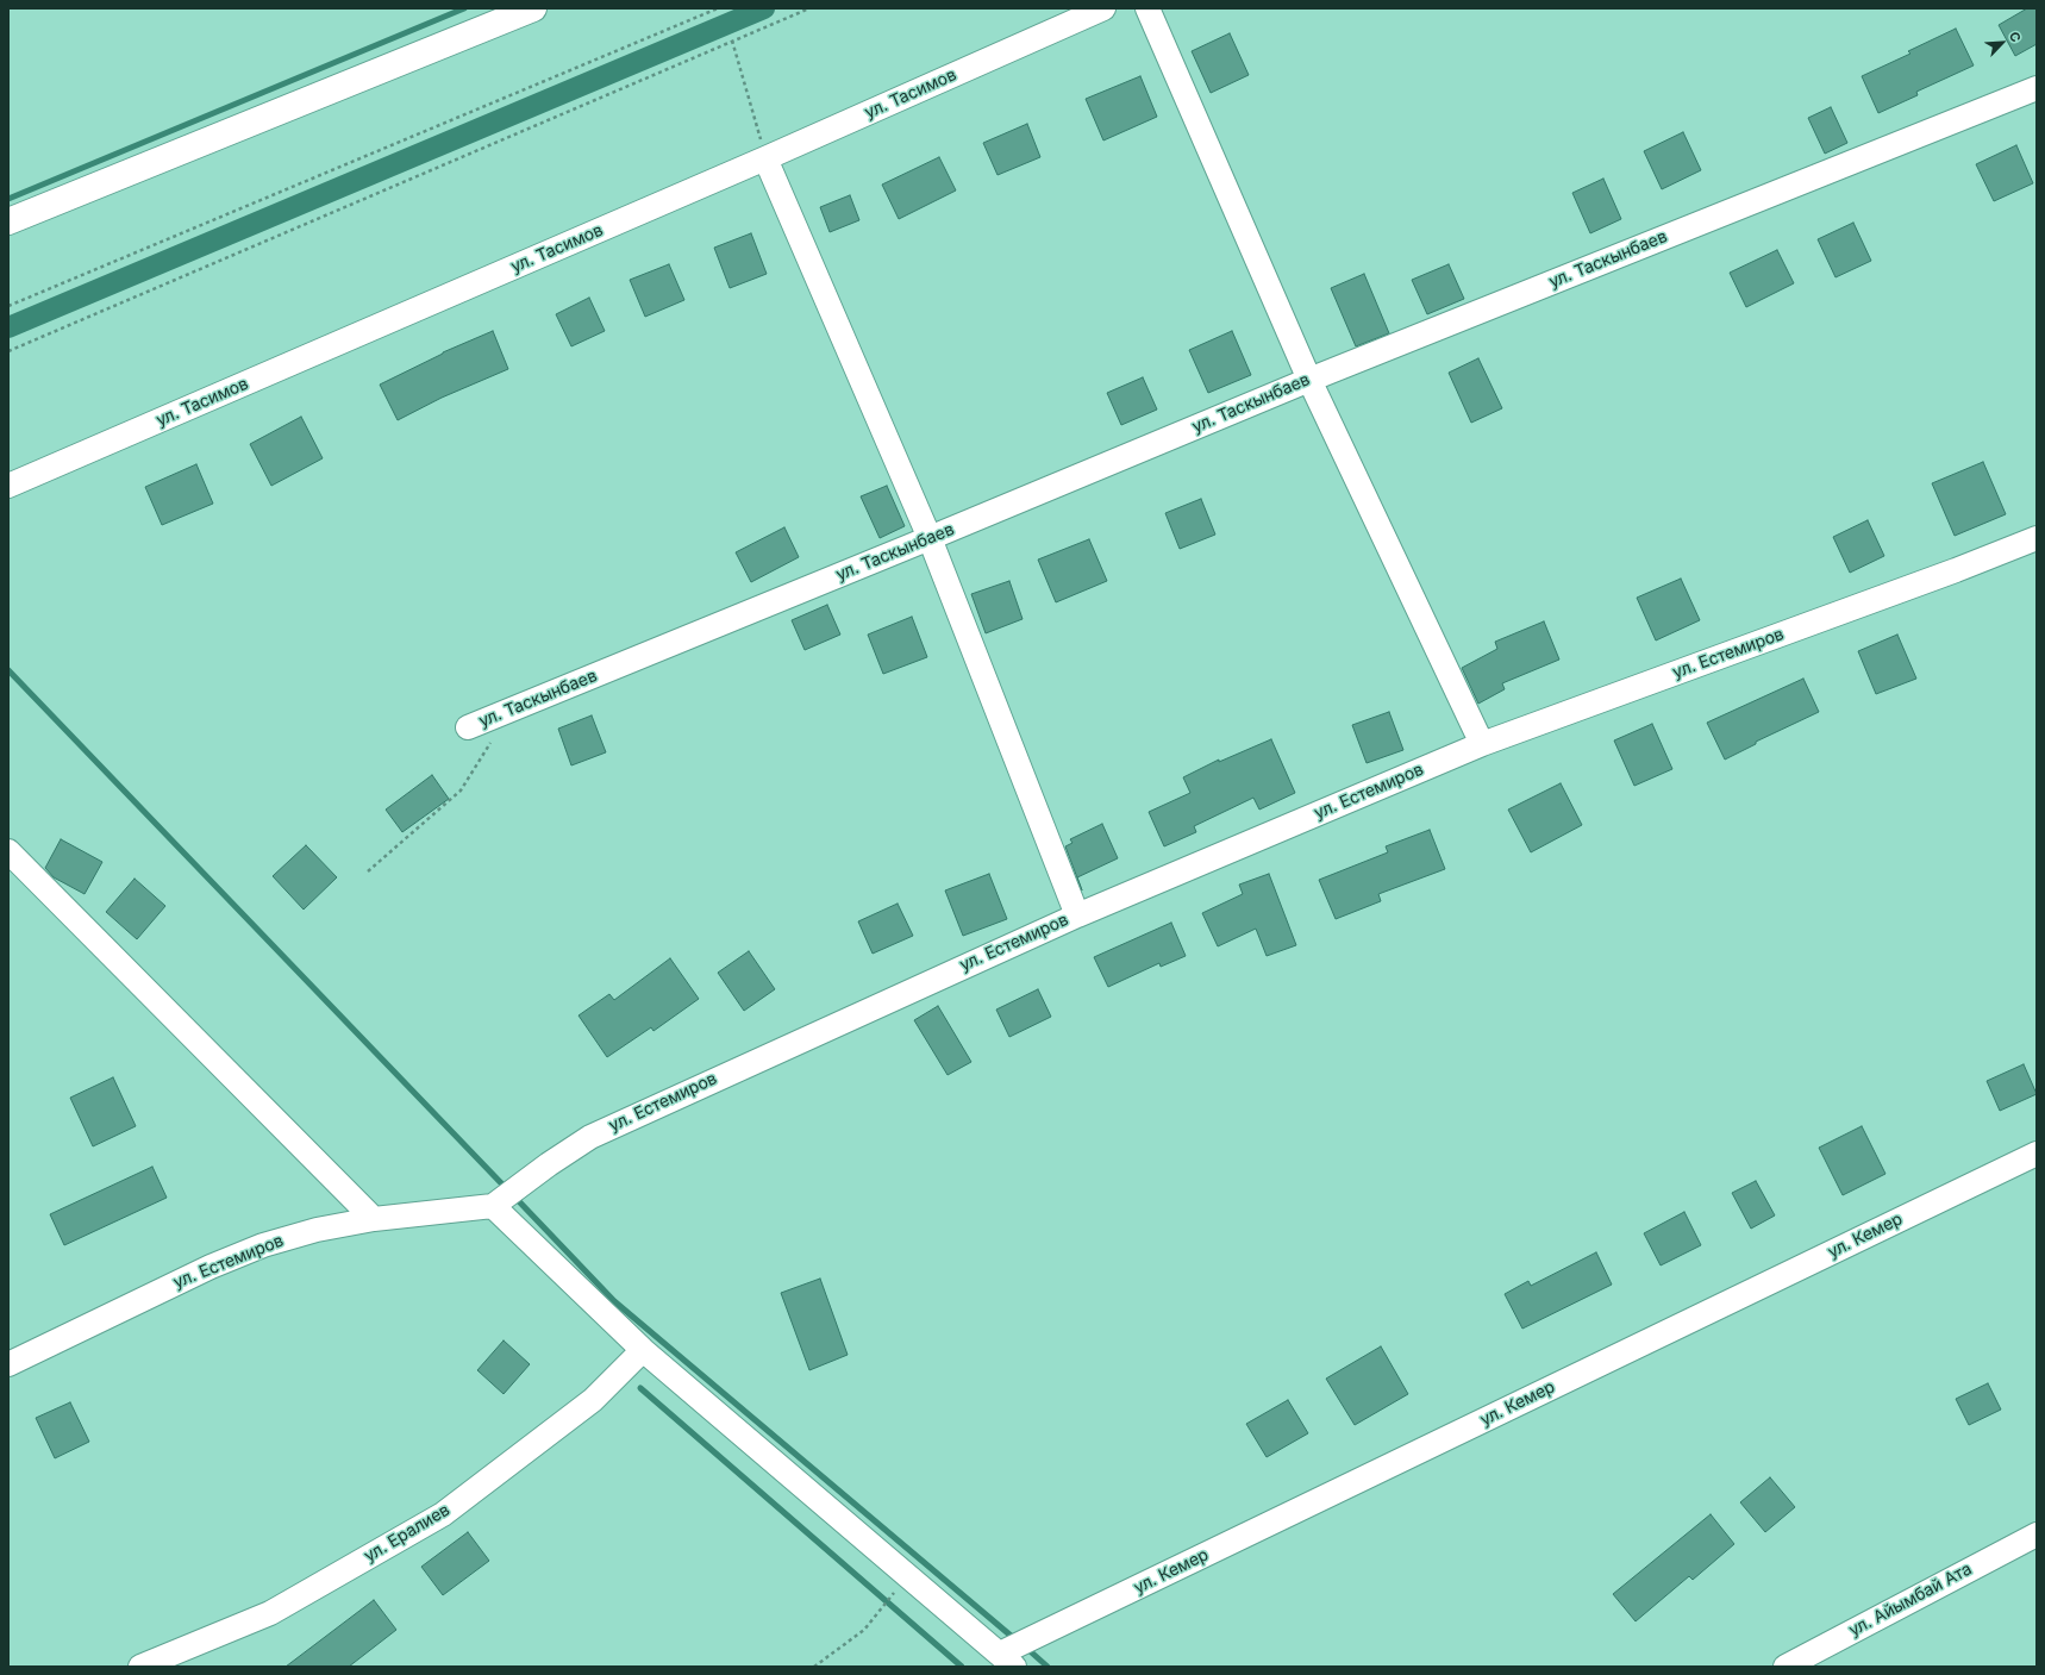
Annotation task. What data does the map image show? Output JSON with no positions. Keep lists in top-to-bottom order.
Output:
{
  "streets": {
    "street": [
      "ул. Тасимов",
      "ул. Таскынбаев",
      "ул. Естемиров",
      "ул. Кемер",
      "ул. Ералиев",
      "ул. Айымбай Ата"
    ]
  },
  "north": "top right"
}
